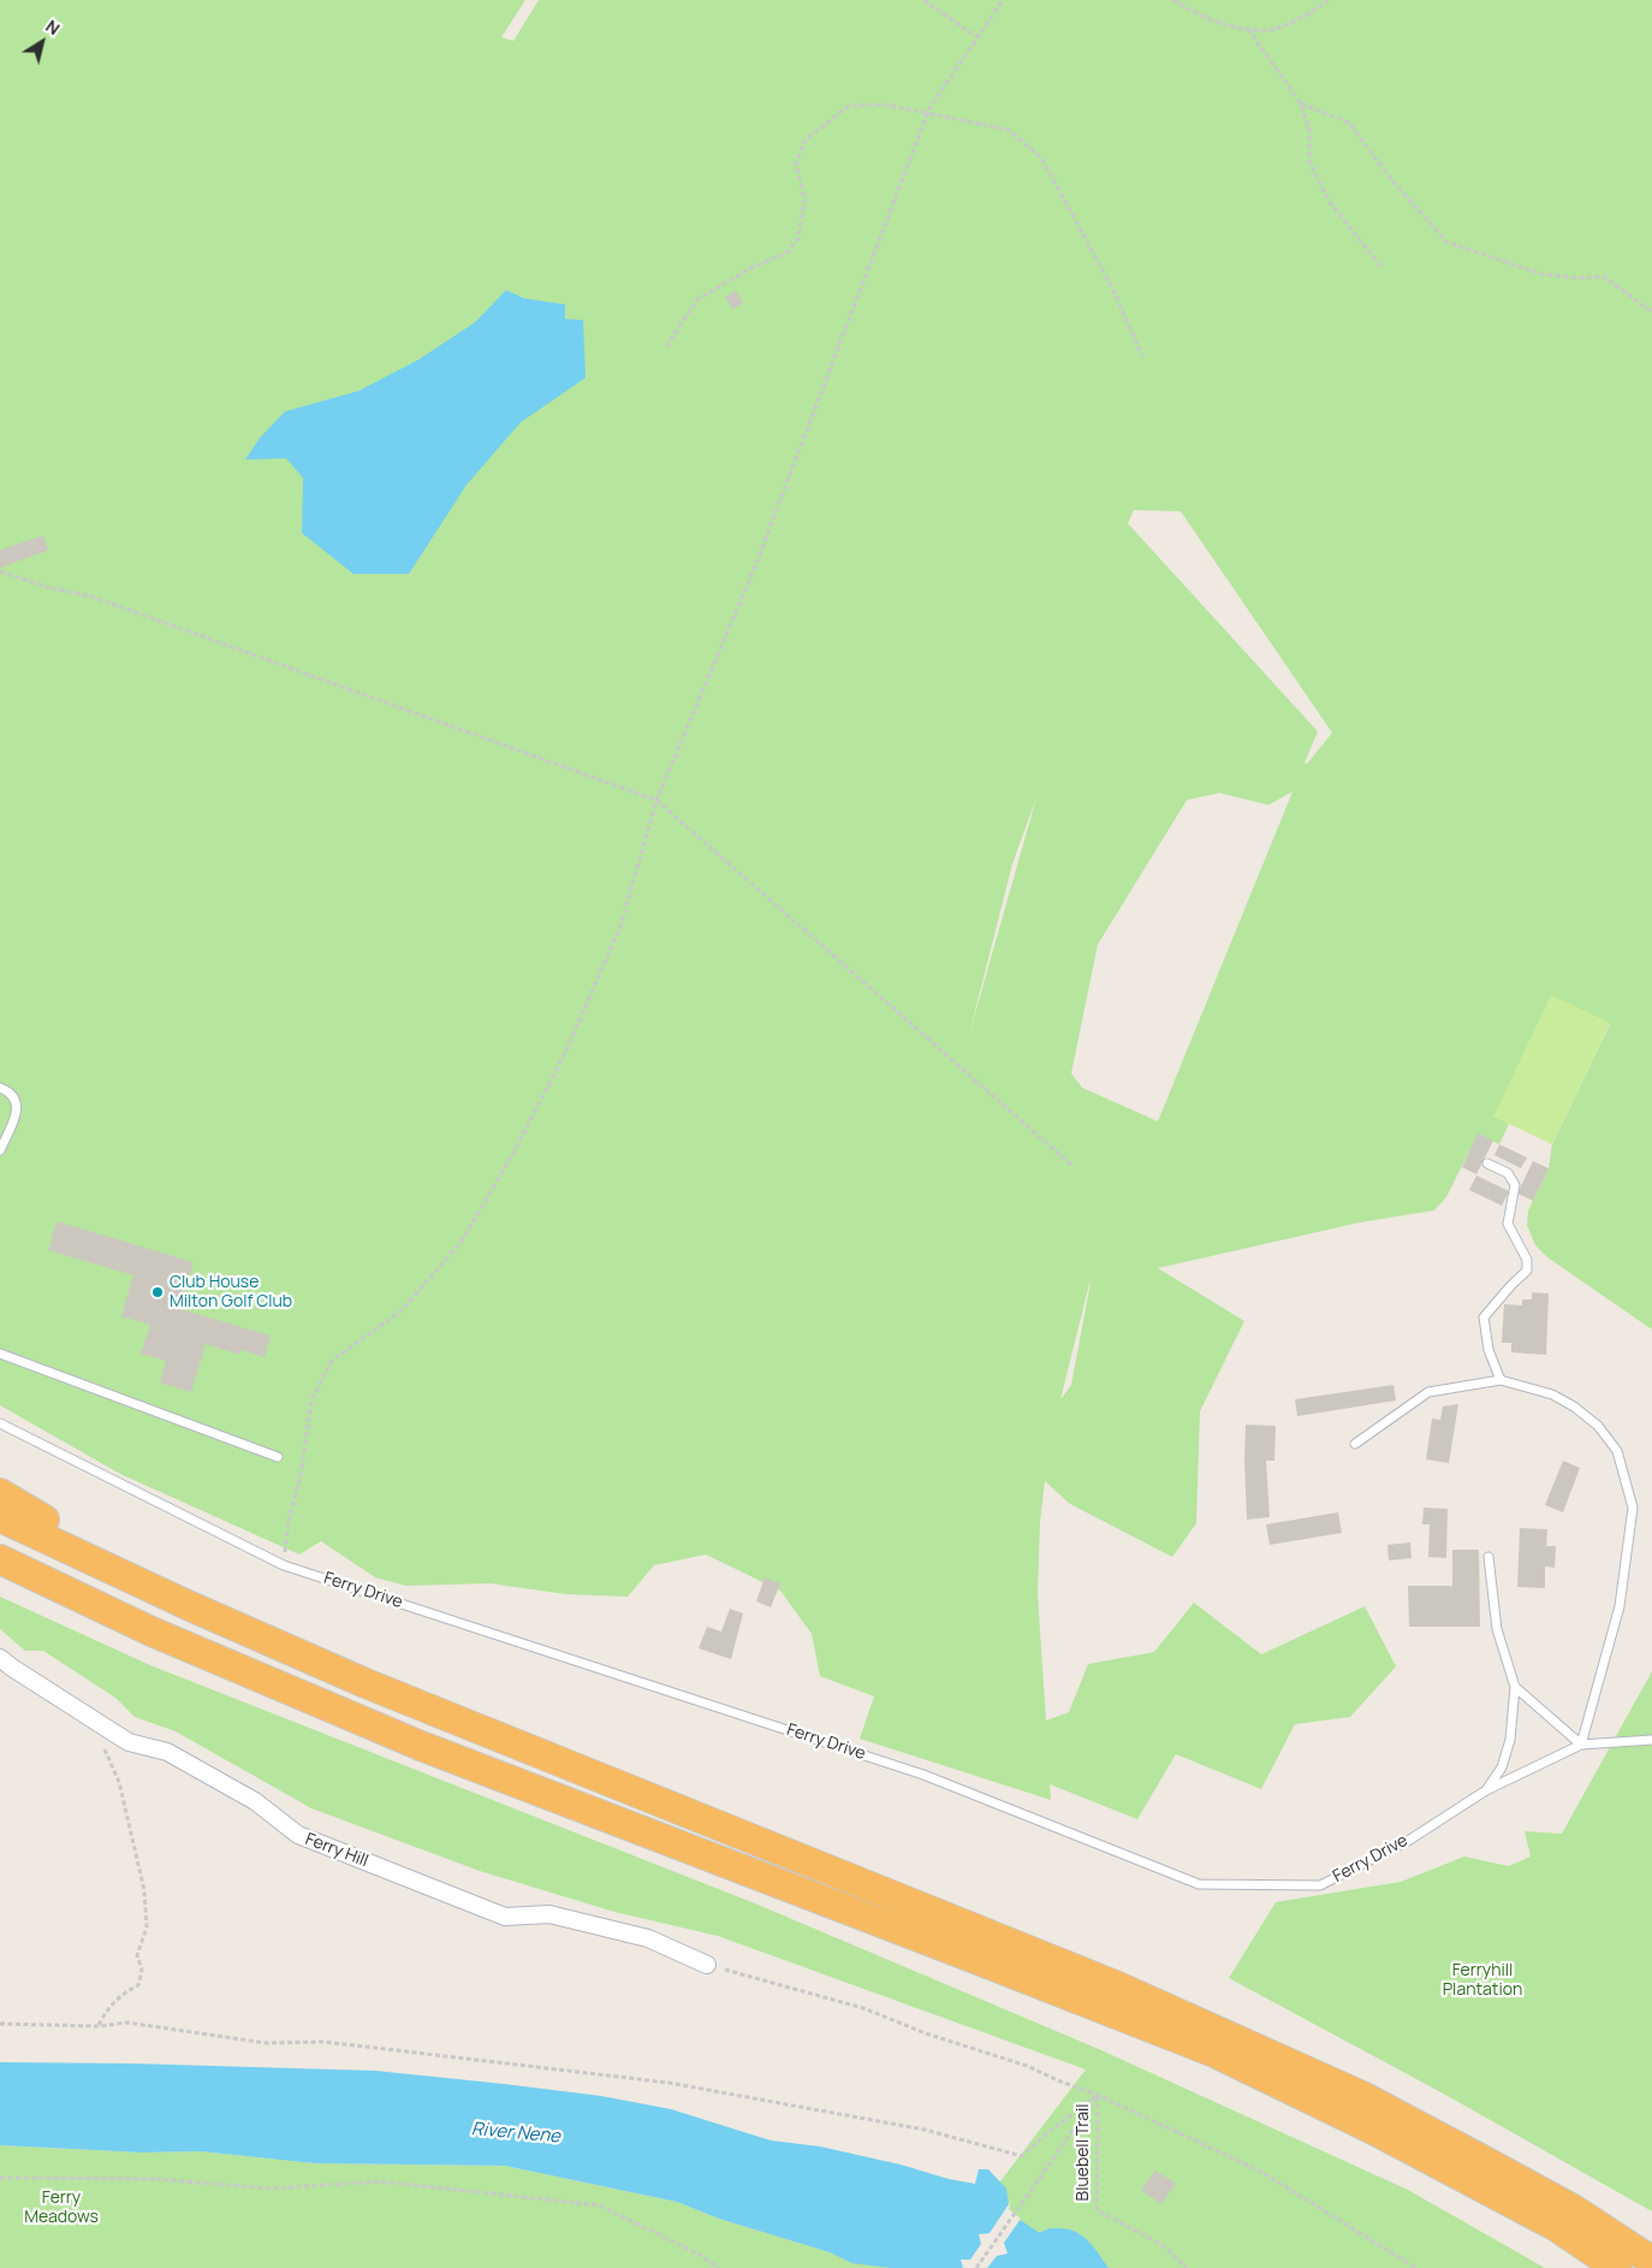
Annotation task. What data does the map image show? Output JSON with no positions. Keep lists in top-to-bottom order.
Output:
{
  "streets": {
    "street": ["Ferry Hill"],
    "lane": ["Ferry Drive"],
    "path": ["Bluebell Trail"]
  },
  "water": ["River Nene"],
  "parks": ["Ferryhill Plantation", "Ferry Meadows"],
  "places": ["Club House Milton Golf Club"],
  "north": "top right"
}
